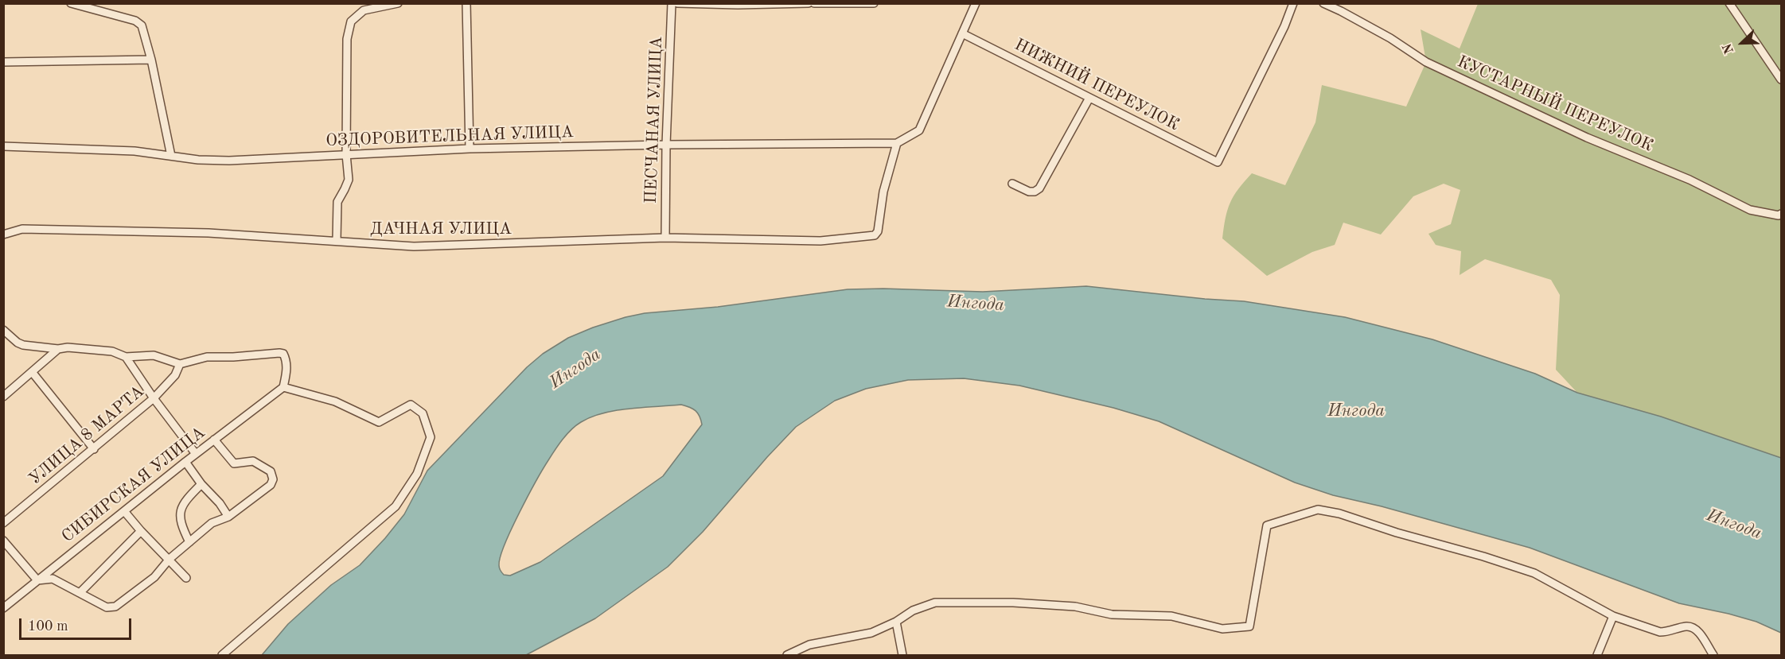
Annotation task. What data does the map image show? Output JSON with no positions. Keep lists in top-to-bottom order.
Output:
{
  "streets": {
    "street": [
      "НИЖНИЙ ПЕРЕУЛОК",
      "КУСТАРНЫЙ ПЕРЕУЛОК",
      "ПЕСЧАНАЯ УЛИЦА",
      "ОЗДОРОВИТЕЛЬНАЯ УЛИЦА",
      "ДАЧНАЯ УЛИЦА",
      "УЛИЦА 8 МАРТА",
      "СИБИРСКАЯ УЛИЦА"
    ]
  },
  "crossings": [
    ["ПЕСЧАНАЯ УЛИЦА", "ОЗДОРОВИТЕЛЬНАЯ УЛИЦА"],
    ["ПЕСЧАНАЯ УЛИЦА", "ДАЧНАЯ УЛИЦА"],
    ["ОЗДОРОВИТЕЛЬНАЯ УЛИЦА", "ДАЧНАЯ УЛИЦА"]
  ],
  "water": ["Ингода"],
  "scale_bar": "100 m",
  "north": "bottom left"
}
